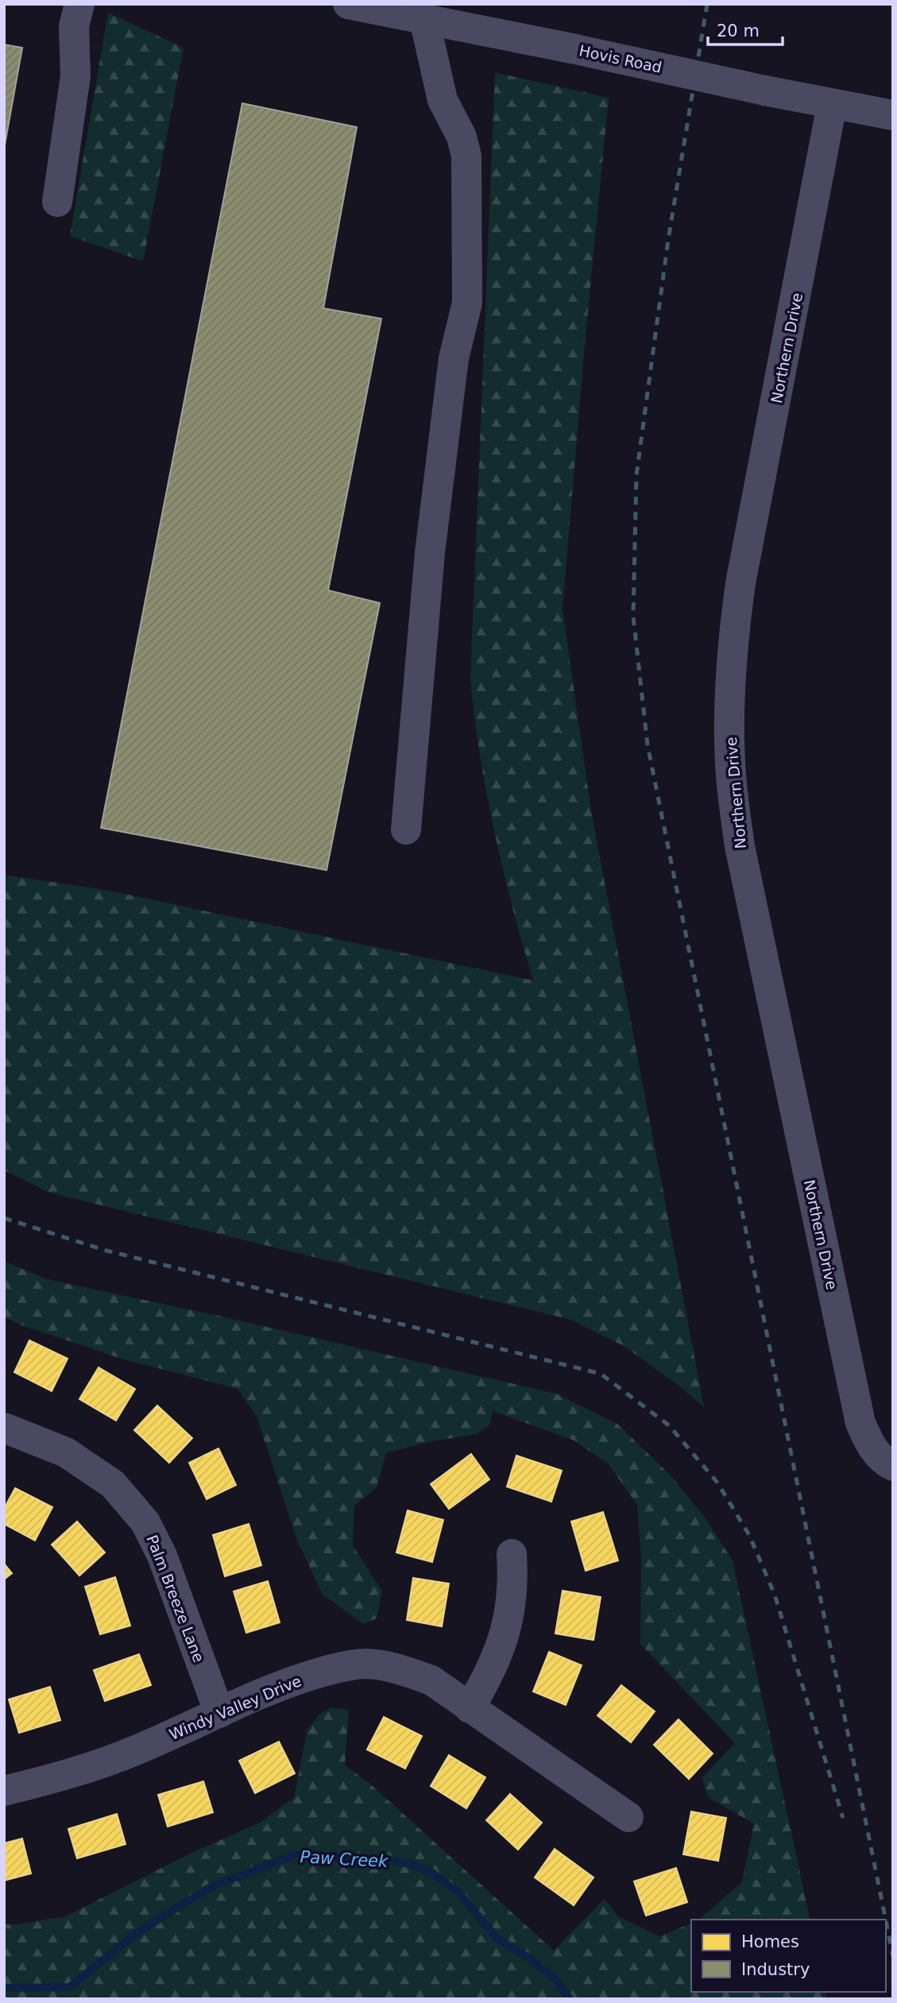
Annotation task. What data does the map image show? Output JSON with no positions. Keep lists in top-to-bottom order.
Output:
{
  "streets": {
    "street": [
      "Hovis Road",
      "Northern Drive",
      "Palm Breeze Lane",
      "Windy Valley Drive"
    ]
  },
  "crossings": [
    ["Hovis Road", "Northern Drive"],
    ["Palm Breeze Lane", "Windy Valley Drive"]
  ],
  "water": ["Paw Creek"],
  "legend": ["Homes", "Industry"],
  "scale_bar": "20 m"
}
